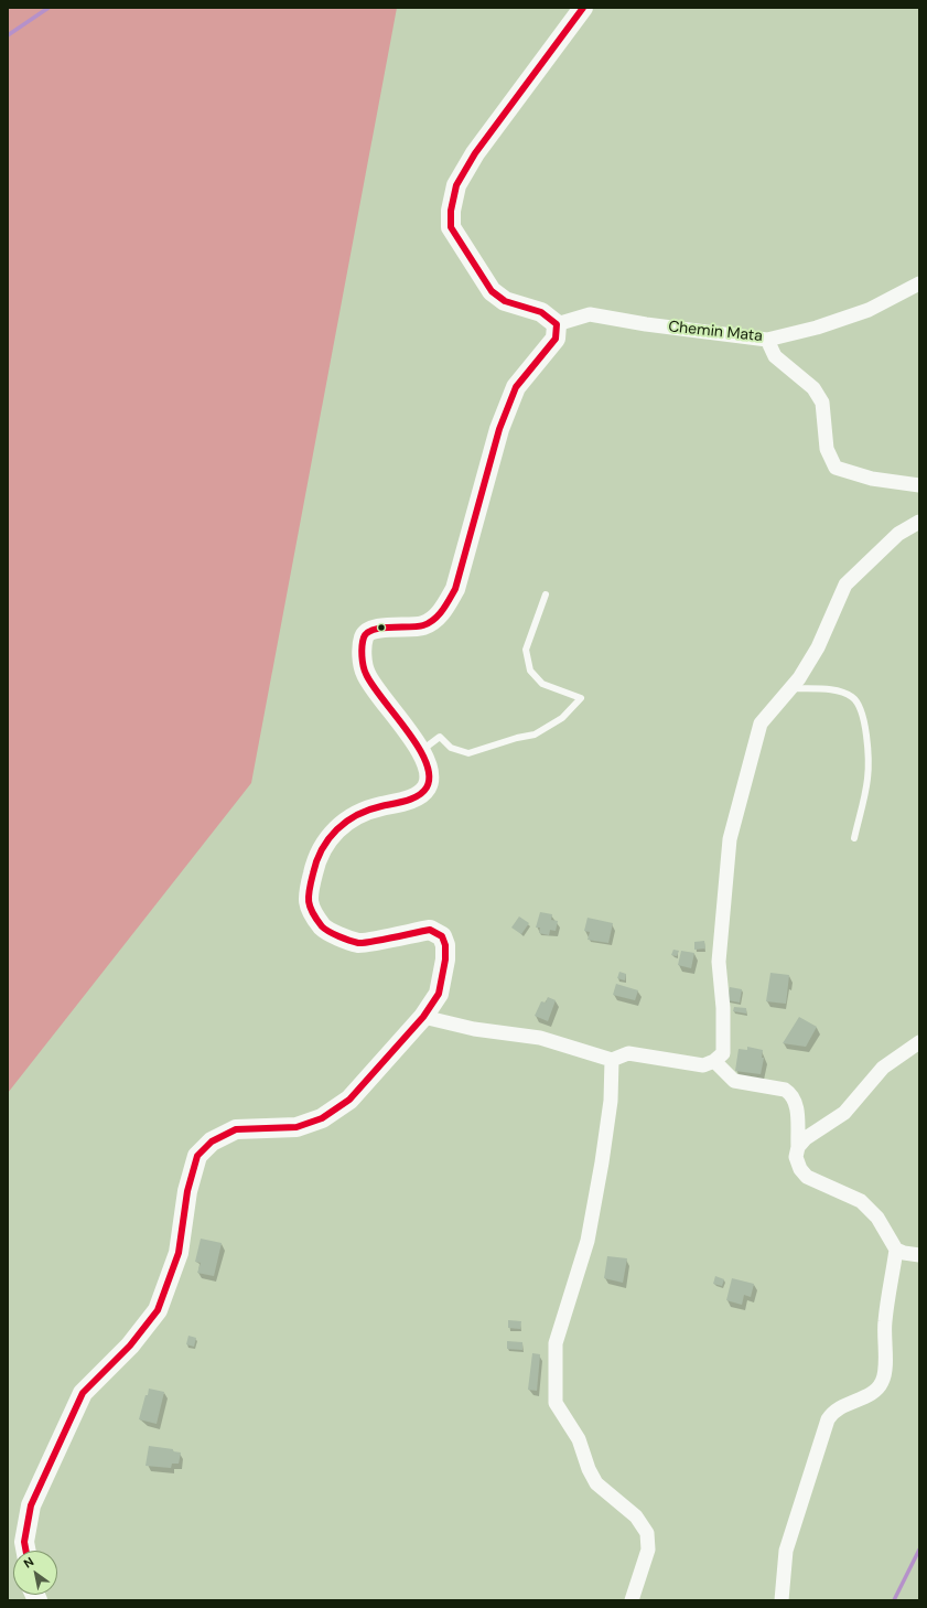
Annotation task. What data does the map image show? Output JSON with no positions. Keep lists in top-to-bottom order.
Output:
{
  "streets": {
    "street": ["Chemin Mata"]
  },
  "north": "top left"
}
